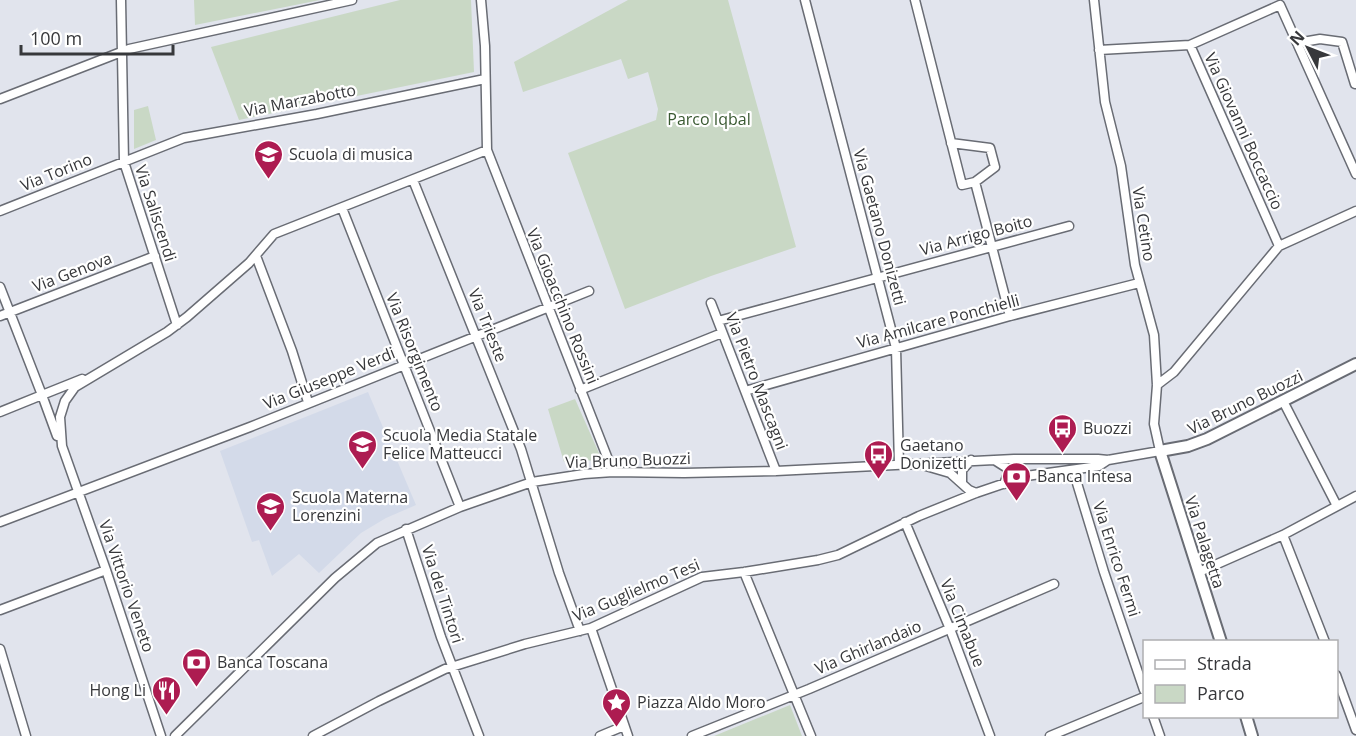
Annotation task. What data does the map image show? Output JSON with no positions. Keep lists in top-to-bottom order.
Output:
{
  "streets": {
    "street": [
      "Via Marzabotto",
      "Via Giovanni Boccaccio",
      "Via Torino",
      "Via Saliscendi",
      "Via Cetino",
      "Via Gaetano Donizetti",
      "Via Arrigo Boito",
      "Via Genova",
      "Via Gioacchino Rossini",
      "Via Amilcare Ponchielli",
      "Via Trieste",
      "Via Risorgimento",
      "Via Giuseppe Verdi",
      "Via Pietro Mascagni",
      "Via Bruno Buozzi",
      "Via Palagetta",
      "Via Enrico Fermi",
      "Via Vittorio Veneto",
      "Via Guglielmo Tesi",
      "Via dei Tintori",
      "Via Cimabue",
      "Via Ghirlandaio"
    ]
  },
  "crossings": [
    ["Via Marzabotto", "Via Torino"],
    ["Via Marzabotto", "Via Saliscendi"],
    ["Via Giovanni Boccaccio", "Via Cetino"],
    ["Via Torino", "Via Saliscendi"],
    ["Via Saliscendi", "Via Genova"],
    ["Via Saliscendi", "Via Vittorio Veneto"],
    ["Via Cetino", "Via Amilcare Ponchielli"],
    ["Via Cetino", "Via Bruno Buozzi"],
    ["Via Cetino", "Via Palagetta"],
    ["Via Gaetano Donizetti", "Via Arrigo Boito"],
    ["Via Gaetano Donizetti", "Via Amilcare Ponchielli"],
    ["Via Gaetano Donizetti", "Via Bruno Buozzi"],
    ["Via Arrigo Boito", "Via Pietro Mascagni"],
    ["Via Gioacchino Rossini", "Via Giuseppe Verdi"],
    ["Via Gioacchino Rossini", "Via Bruno Buozzi"],
    ["Via Gioacchino Rossini", "Via Vittorio Veneto"],
    ["Via Amilcare Ponchielli", "Via Pietro Mascagni"],
    ["Via Trieste", "Via Giuseppe Verdi"],
    ["Via Trieste", "Via Bruno Buozzi"],
    ["Via Trieste", "Via Vittorio Veneto"],
    ["Via Trieste", "Via Guglielmo Tesi"],
    ["Via Risorgimento", "Via Giuseppe Verdi"],
    ["Via Risorgimento", "Via Bruno Buozzi"],
    ["Via Risorgimento", "Via Vittorio Veneto"],
    ["Via Giuseppe Verdi", "Via Vittorio Veneto"],
    ["Via Pietro Mascagni", "Via Bruno Buozzi"],
    ["Via Bruno Buozzi", "Via Palagetta"],
    ["Via Bruno Buozzi", "Via Enrico Fermi"],
    ["Via Bruno Buozzi", "Via Guglielmo Tesi"],
    ["Via Bruno Buozzi", "Via dei Tintori"],
    ["Via Guglielmo Tesi", "Via dei Tintori"],
    ["Via Guglielmo Tesi", "Via Cimabue"],
    ["Via Cimabue", "Via Ghirlandaio"]
  ],
  "parks": ["Parco Iqbal"],
  "places": {
    "school or university": ["Scuola di musica", "Scuola Media Statale Felice Matteucci", "Scuola Materna Lorenzini"],
    "bus stop": ["Buozzi", "Gaetano Donizetti"],
    "bank": ["Banca Intesa", "Banca Toscana"],
    "restaurant": ["Hong Li"],
    "place": ["Piazza Aldo Moro"]
  },
  "legend": ["Strada", "Parco"],
  "scale_bar": "100 m",
  "north": "top left"
}
